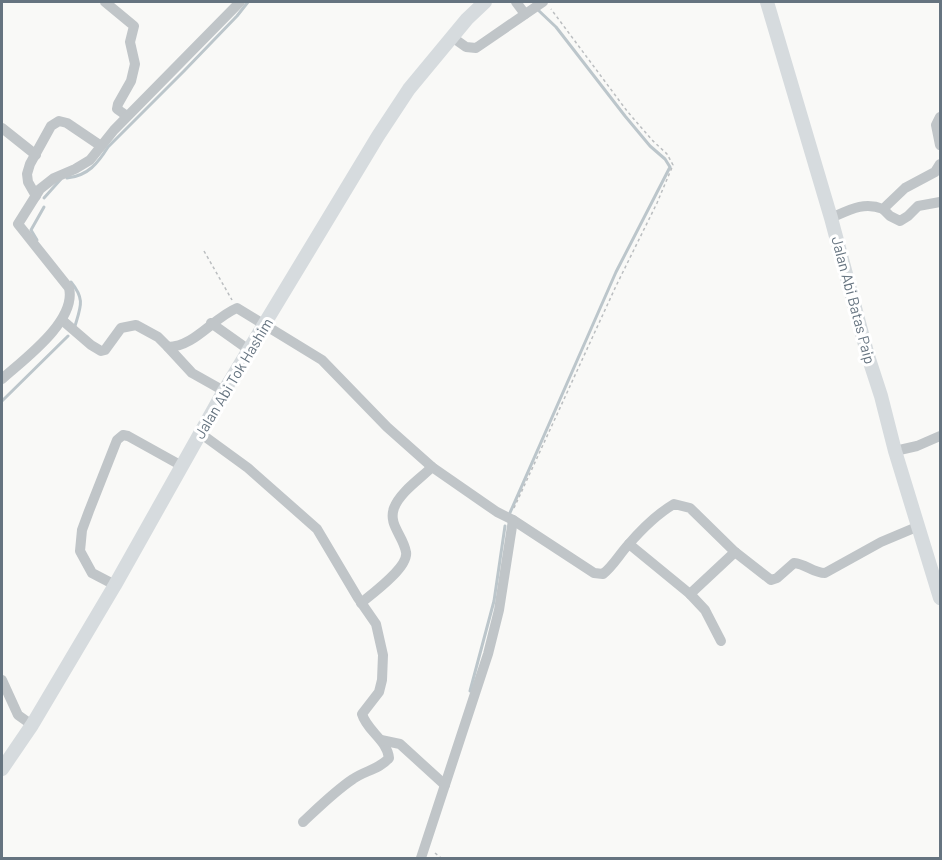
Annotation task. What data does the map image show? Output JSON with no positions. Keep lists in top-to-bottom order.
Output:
{
  "streets": {
    "main road": ["Jalan Abi Batas Paip", "Jalan Abi Tok Hashim"]
  }
}
